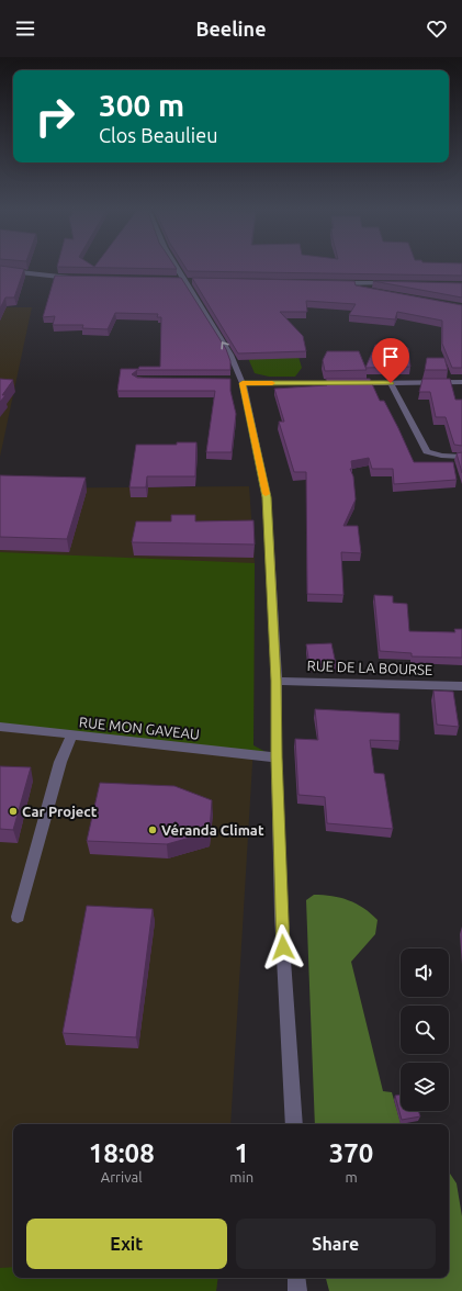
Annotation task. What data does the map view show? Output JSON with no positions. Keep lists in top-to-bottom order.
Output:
{
  "streets": {
    "street": ["RUE DE LA BOURSE", "RUE MON GAVEAU"]
  },
  "places": ["Car Project", "Véranda Climat"],
  "page": {
    "header": "Beeline",
    "turn": ["300 m", "Clos Beaulieu"],
    "eta": [
      "18:08",
      "Arrival",
      "1",
      "min",
      "370",
      "m"
    ],
    "buttons": ["Exit", "Share"]
  }
}
